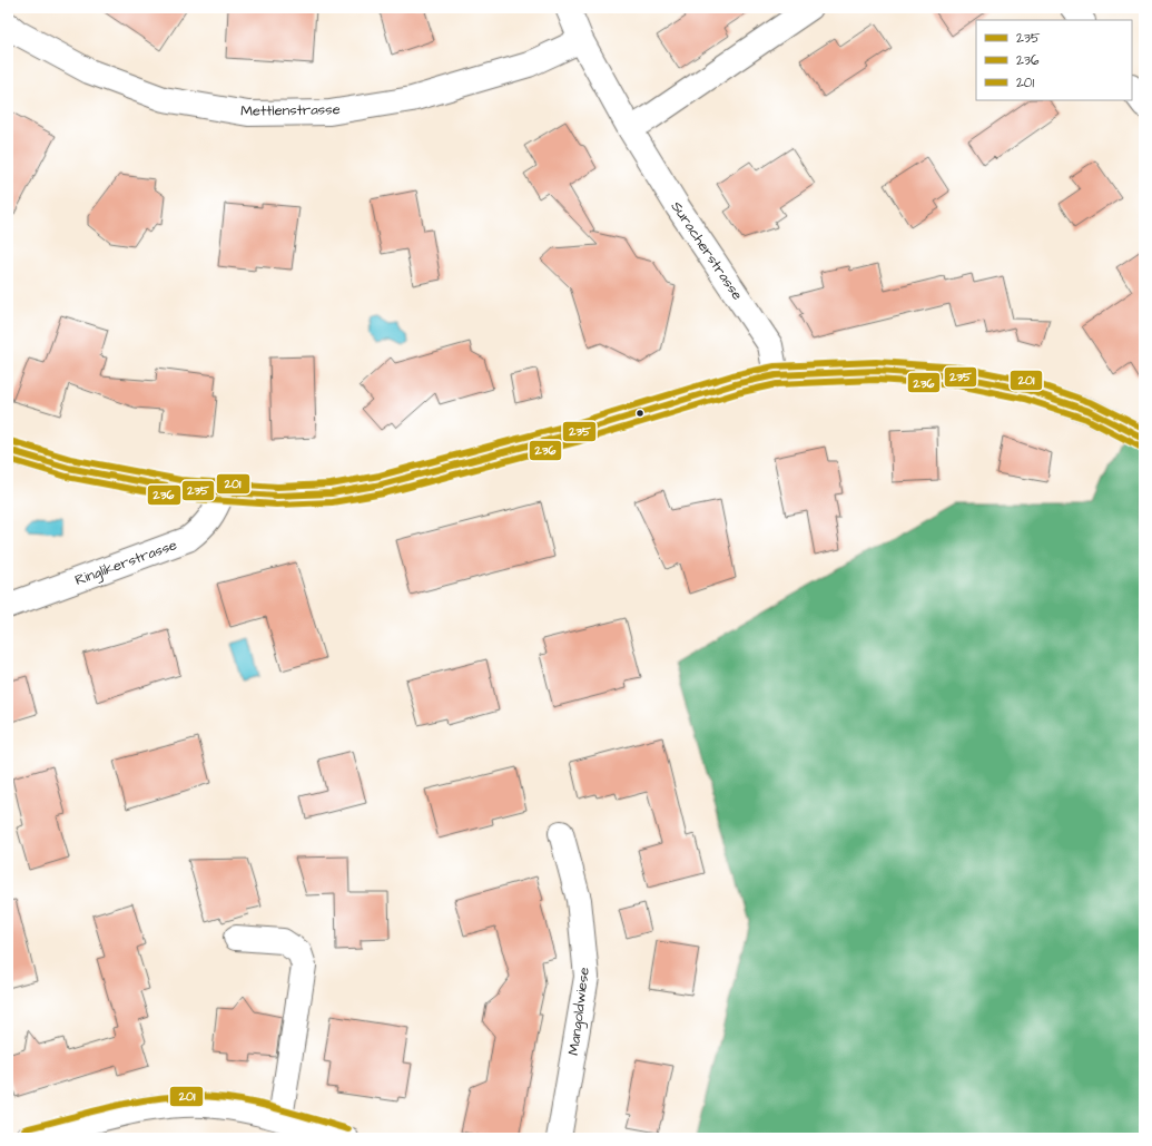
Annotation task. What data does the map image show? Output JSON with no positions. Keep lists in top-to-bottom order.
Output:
{
  "streets": {
    "street": [
      "Mettlenstrasse",
      "Suracherstrasse",
      "Ringlikerstrasse",
      "Mangoldwiese"
    ]
  },
  "crossings": [
    ["Mettlenstrasse", "Suracherstrasse"]
  ],
  "lines": ["transit line 201", "transit line 235", "transit line 236"],
  "legend": ["235", "236", "201"]
}
